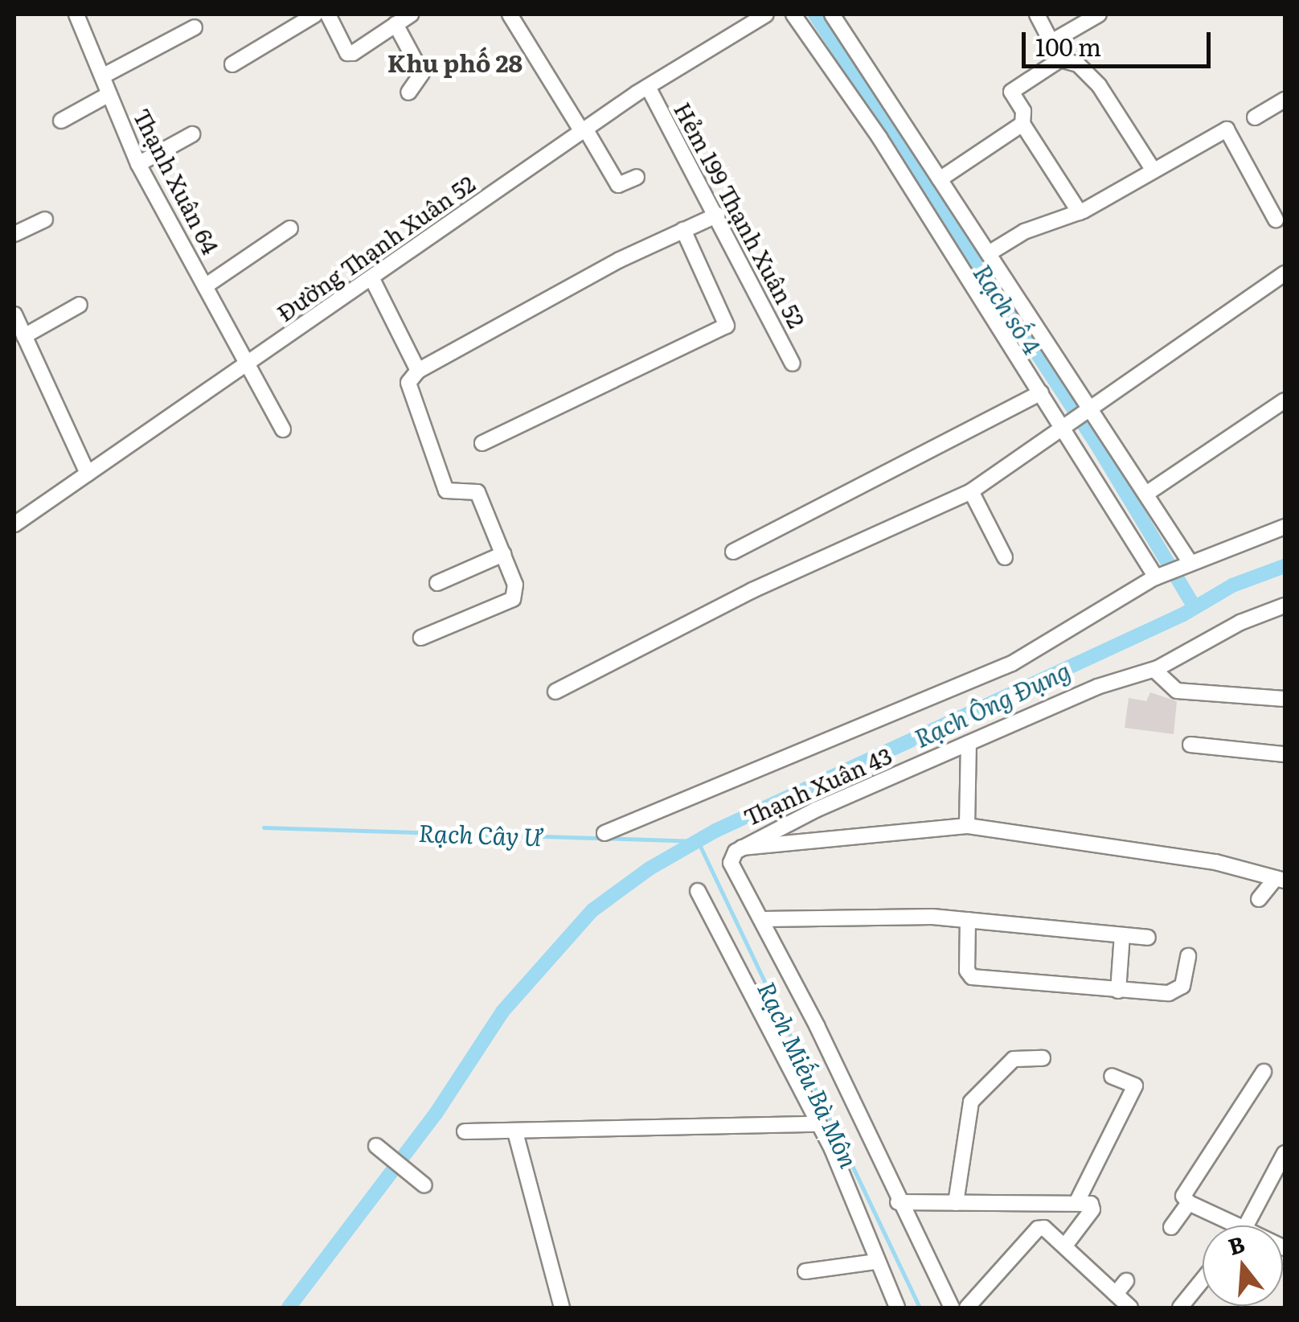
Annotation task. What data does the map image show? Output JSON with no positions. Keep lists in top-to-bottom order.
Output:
{
  "streets": {
    "street": [
      "Thạnh Xuân 64",
      "Hẻm 199 Thạnh Xuân 52",
      "Đường Thạnh Xuân 52",
      "Thạnh Xuân 43"
    ]
  },
  "crossings": [
    ["Thạnh Xuân 64", "Đường Thạnh Xuân 52"],
    ["Hẻm 199 Thạnh Xuân 52", "Đường Thạnh Xuân 52"]
  ],
  "districts": ["Khu phố 28"],
  "water": [
    "Rạch số 4",
    "Rạch Ông Đụng",
    "Rạch Cây Ư",
    "Rạch Miếu Bà Môn"
  ],
  "scale_bar": "100 m",
  "north": "top"
}
